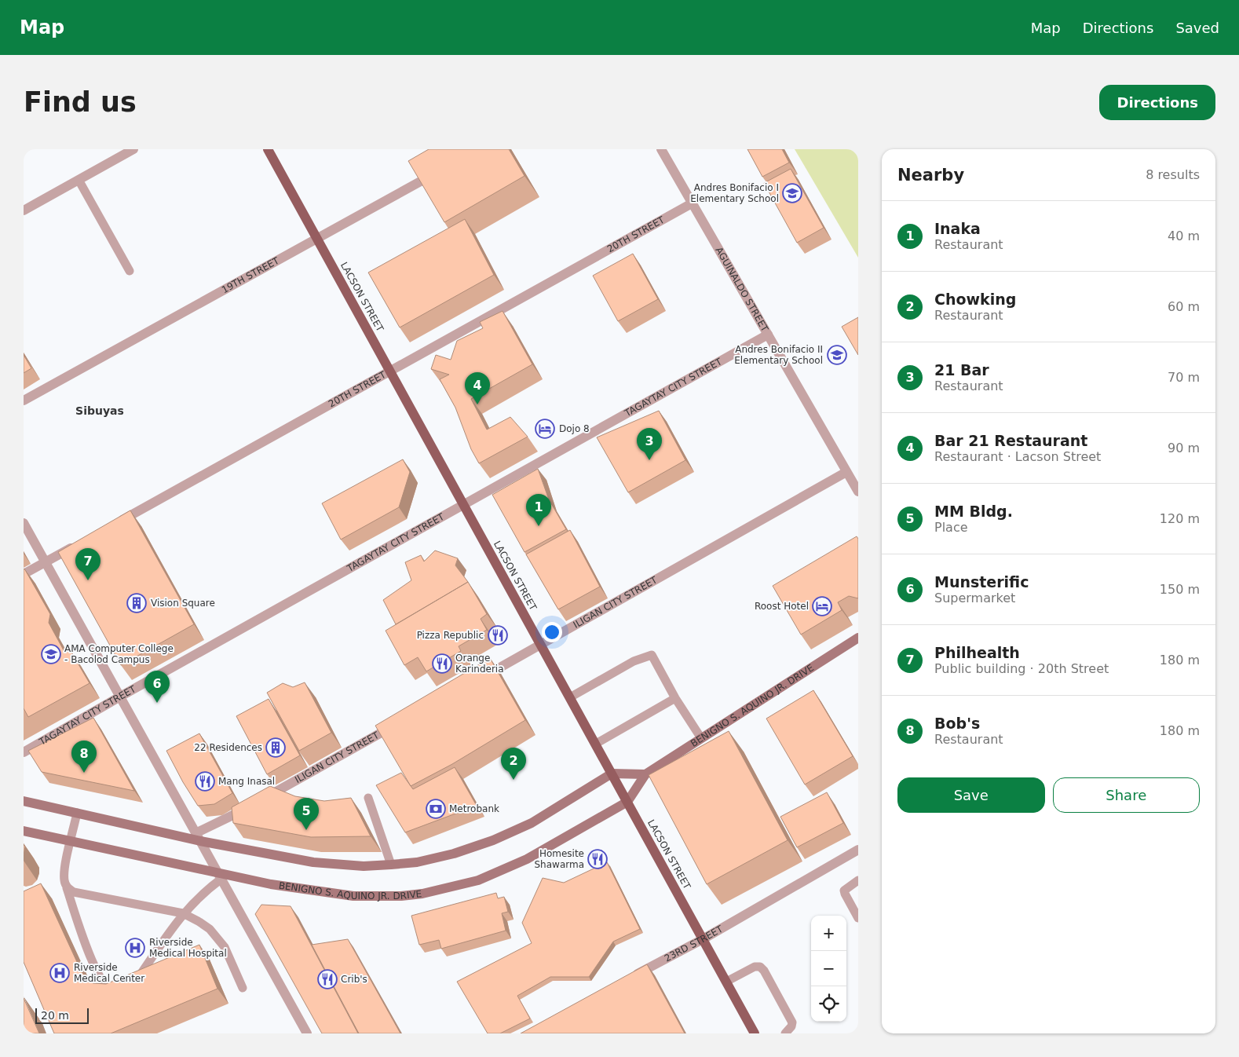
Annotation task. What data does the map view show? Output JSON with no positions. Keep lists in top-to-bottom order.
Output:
{
  "streets": {
    "main road": ["LACSON STREET", "BENIGNO S. AQUINO JR. DRIVE"],
    "street": [
      "20TH STREET",
      "19TH STREET",
      "AGUINALDO STREET",
      "TAGAYTAY CITY STREET",
      "ILIGAN CITY STREET",
      "23RD STREET"
    ]
  },
  "crossings": [
    ["20TH STREET", "AGUINALDO STREET"],
    ["20TH STREET", "LACSON STREET"],
    ["19TH STREET", "LACSON STREET"],
    ["AGUINALDO STREET", "TAGAYTAY CITY STREET"],
    ["AGUINALDO STREET", "ILIGAN CITY STREET"],
    ["LACSON STREET", "TAGAYTAY CITY STREET"],
    ["LACSON STREET", "ILIGAN CITY STREET"],
    ["LACSON STREET", "BENIGNO S. AQUINO JR. DRIVE"],
    ["LACSON STREET", "23RD STREET"]
  ],
  "districts": ["Sibuyas"],
  "places": {
    "school or university": ["Andres Bonifacio I Elementary School", "Andres Bonifacio II Elementary School", "AMA Computer College - Bacolod Campus"],
    "hotel": ["Dojo 8", "Roost Hotel"],
    "building": ["Vision Square", "22 Residences"],
    "restaurant": [
      "Pizza Republic",
      "Orange Karinderia",
      "Mang Inasal",
      "Homesite Shawarma",
      "Crib's"
    ],
    "bank": ["Metrobank"],
    "hospital": ["Riverside Medical Hospital", "Riverside Medical Center"]
  },
  "scale_bar": "20 m",
  "page": {
    "header": "Map",
    "nav": ["Map", "Directions", "Saved"],
    "buttons": [
      "Directions",
      ["Save", "Share"]
    ],
    "title": "Find us",
    "heading": ["Nearby", "8 results"],
    "list": [
      {
        "mark": "1",
        "name": "Inaka",
        "note": "Restaurant",
        "value": "40 m"
      },
      {
        "mark": "2",
        "name": "Chowking",
        "note": "Restaurant",
        "value": "60 m"
      },
      {
        "mark": "3",
        "name": "21 Bar",
        "note": "Restaurant",
        "value": "70 m"
      },
      {
        "mark": "4",
        "name": "Bar 21 Restaurant",
        "note": "Restaurant · Lacson Street",
        "value": "90 m"
      },
      {
        "mark": "5",
        "name": "MM Bldg.",
        "note": "Place",
        "value": "120 m"
      },
      {
        "mark": "6",
        "name": "Munsterific",
        "note": "Supermarket",
        "value": "150 m"
      },
      {
        "mark": "7",
        "name": "Philhealth",
        "note": "Public building · 20th Street",
        "value": "180 m"
      },
      {
        "mark": "8",
        "name": "Bob's",
        "note": "Restaurant",
        "value": "180 m"
      }
    ],
    "pins": [
      "4",
      "3",
      "1",
      "7",
      "6",
      "8",
      "2",
      "5"
    ],
    "map_buttons": ["+", "−"],
    "scale": "20 m"
  }
}
